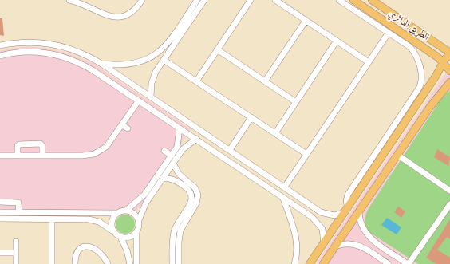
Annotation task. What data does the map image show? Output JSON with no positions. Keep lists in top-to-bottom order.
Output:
{
  "streets": {
    "main road": ["الطريق الدائري"]
  }
}
